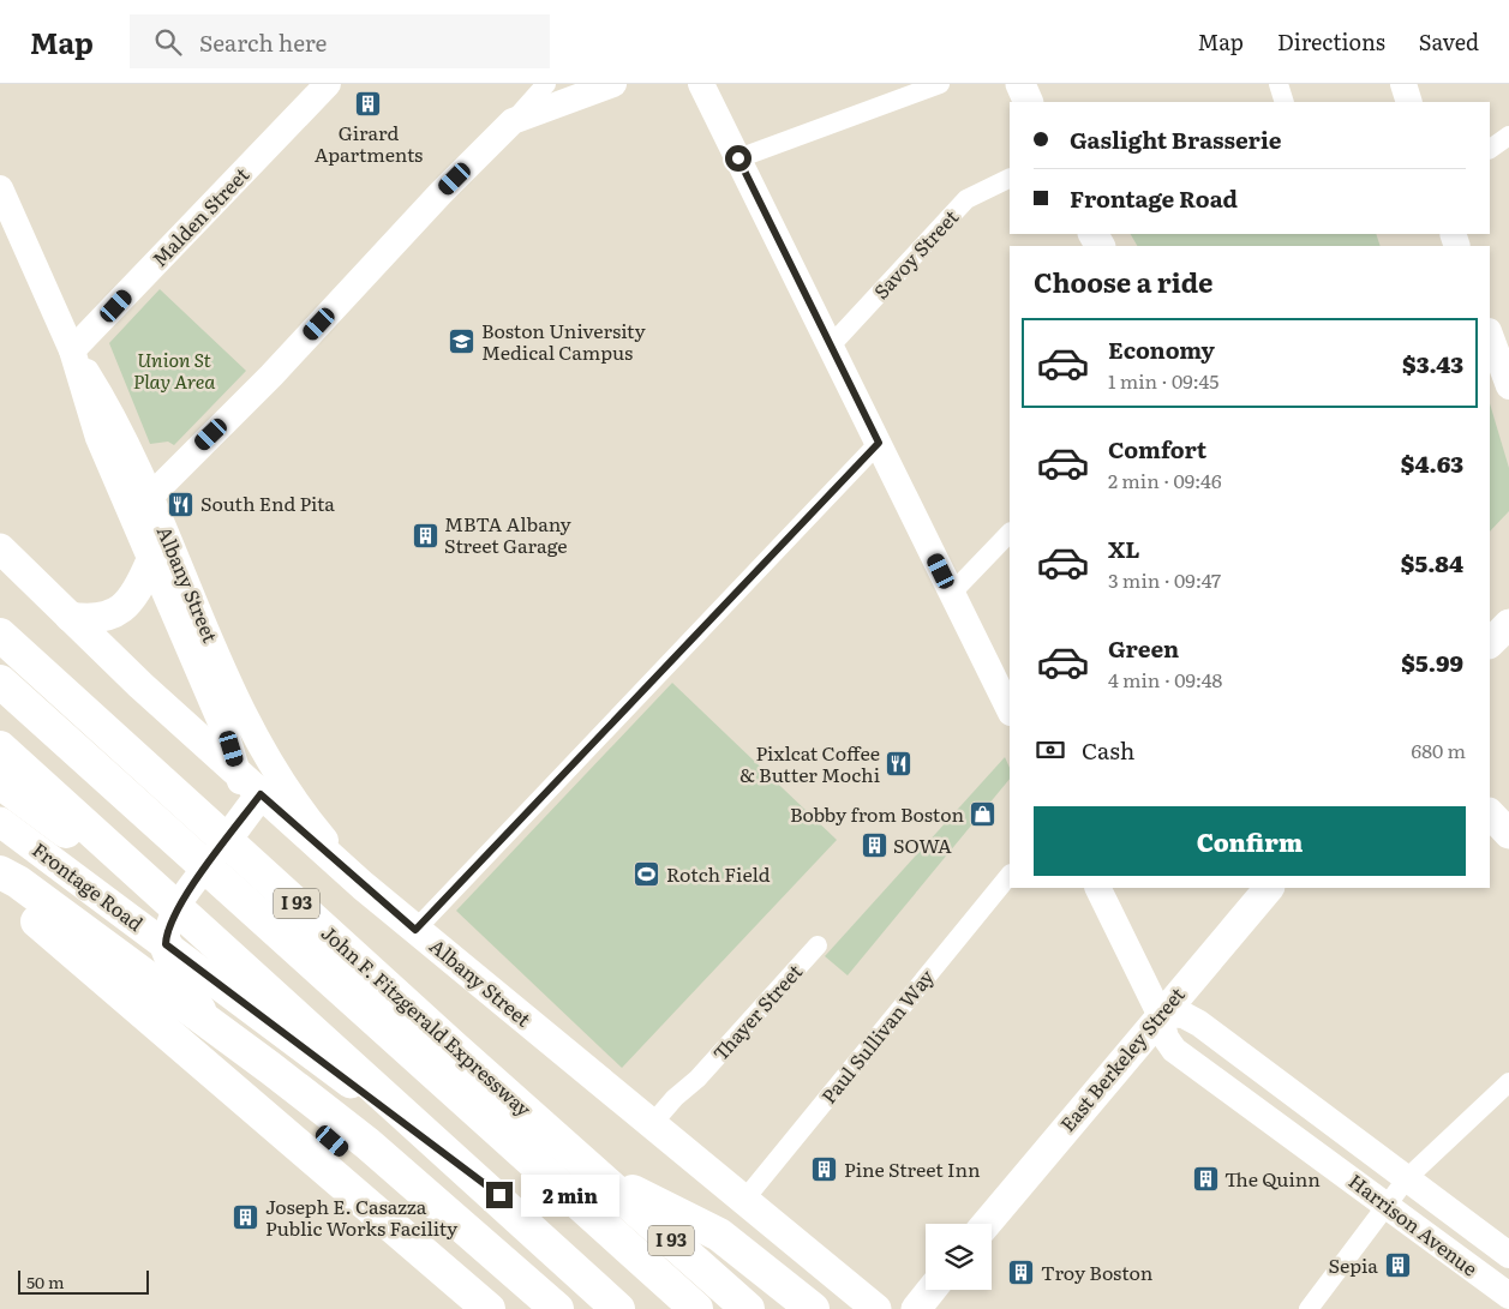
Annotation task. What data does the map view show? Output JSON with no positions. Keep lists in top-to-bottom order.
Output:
{
  "streets": {
    "highway": ["I 93", "John F. Fitzgerald Expressway"],
    "main road": [
      "Malden Street",
      "Albany Street",
      "Frontage Road",
      "East Berkeley Street",
      "Harrison Avenue"
    ],
    "street": ["Savoy Street", "Thayer Street", "Paul Sullivan Way"]
  },
  "crossings": [
    ["Malden Street", "Albany Street"],
    ["Albany Street", "Frontage Road"],
    ["Albany Street", "Thayer Street"],
    ["Albany Street", "Paul Sullivan Way"],
    ["East Berkeley Street", "Harrison Avenue"]
  ],
  "parks": ["Union St Play Area"],
  "places": {
    "building": [
      "Girard Apartments",
      "MBTA Albany Street Garage",
      "SOWA",
      "Pine Street Inn",
      "The Quinn",
      "Joseph E. Casazza Public Works Facility",
      "Sepia",
      "Troy Boston"
    ],
    "school or university": ["Boston University Medical Campus"],
    "restaurant": ["South End Pita", "Pixlcat Coffee & Butter Mochi"],
    "shop": ["Bobby from Boston"],
    "sports": ["Rotch Field"]
  },
  "scale_bar": "50 m",
  "page": {
    "header": "Map",
    "search": "Search here",
    "nav": ["Map", "Directions", "Saved"],
    "banner": ["Gaslight Brasserie", "Frontage Road"],
    "heading": "Choose a ride",
    "list": [
      {
        "name": "Economy",
        "note": "1 min · 09:45",
        "value": "$3.43"
      },
      {
        "name": "Comfort",
        "note": "2 min · 09:46",
        "value": "$4.63"
      },
      {
        "name": "XL",
        "note": "3 min · 09:47",
        "value": "$5.84"
      },
      {
        "name": "Green",
        "note": "4 min · 09:48",
        "value": "$5.99"
      }
    ],
    "pay": ["Cash", "680 m"],
    "buttons": "Confirm",
    "bubble": "2 min",
    "scale": "50 m"
  }
}
